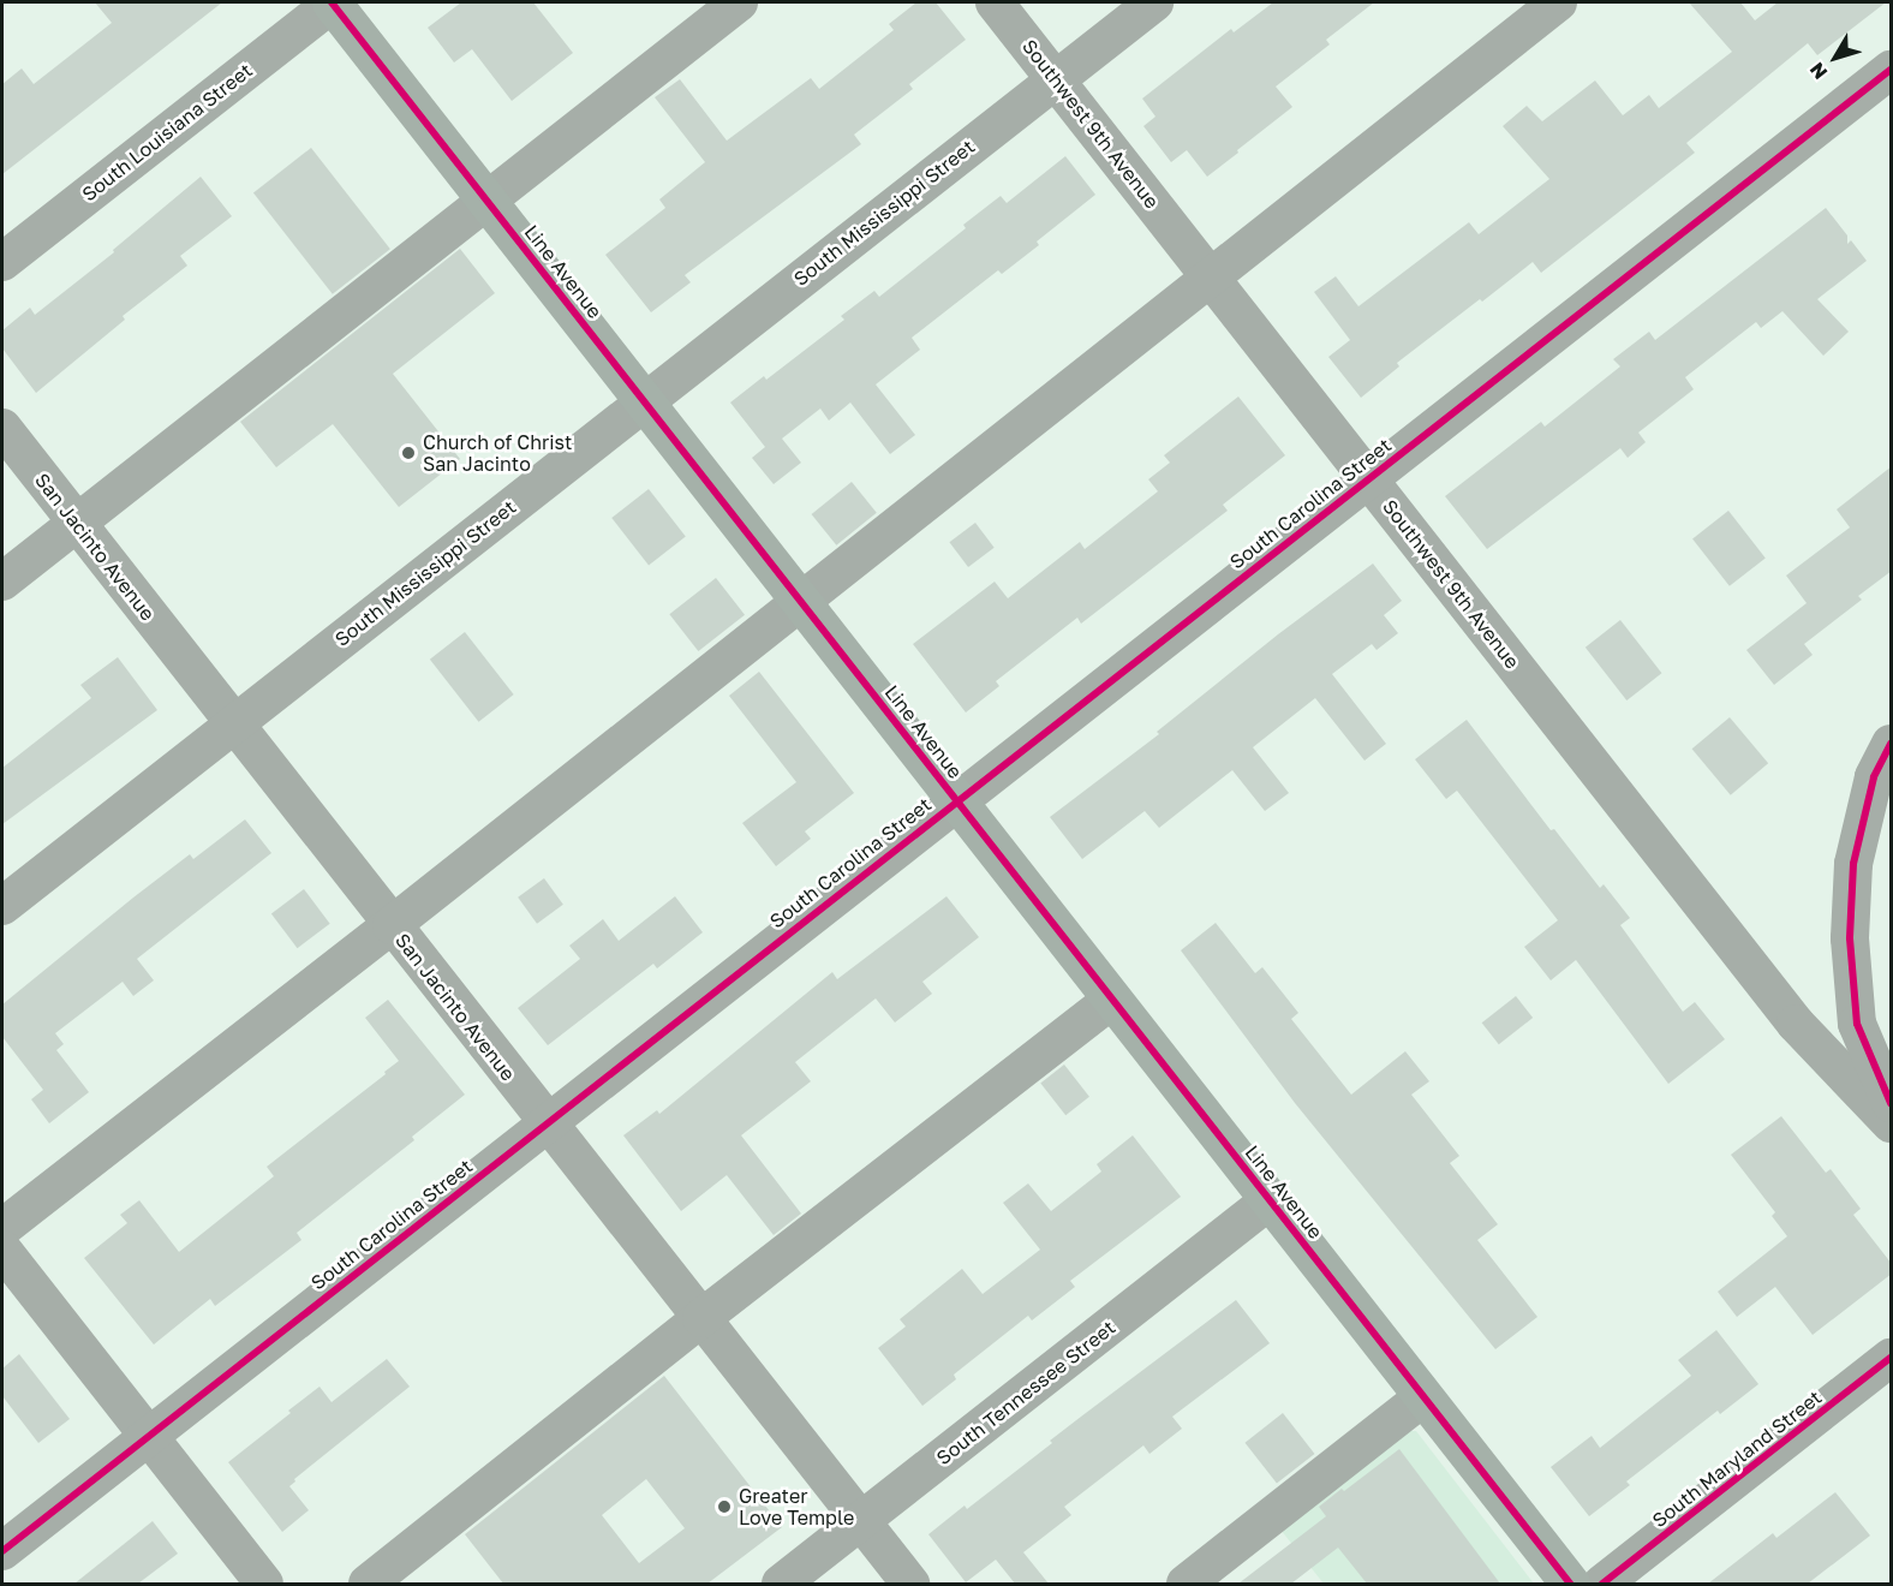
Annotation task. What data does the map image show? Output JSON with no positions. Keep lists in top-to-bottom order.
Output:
{
  "streets": {
    "main road": ["Line Avenue"],
    "street": [
      "Southwest 9th Avenue",
      "South Louisiana Street",
      "South Mississippi Street",
      "South Carolina Street",
      "San Jacinto Avenue",
      "South Tennessee Street",
      "South Maryland Street"
    ]
  },
  "crossings": [
    ["Southwest 9th Avenue", "South Mississippi Street"],
    ["Southwest 9th Avenue", "South Carolina Street"],
    ["South Louisiana Street", "Line Avenue"],
    ["South Mississippi Street", "Line Avenue"],
    ["South Mississippi Street", "San Jacinto Avenue"],
    ["Line Avenue", "South Carolina Street"],
    ["Line Avenue", "South Tennessee Street"],
    ["South Carolina Street", "San Jacinto Avenue"],
    ["San Jacinto Avenue", "South Tennessee Street"]
  ],
  "places": ["Church of Christ San Jacinto", "Greater Love Temple"],
  "north": "bottom left"
}
